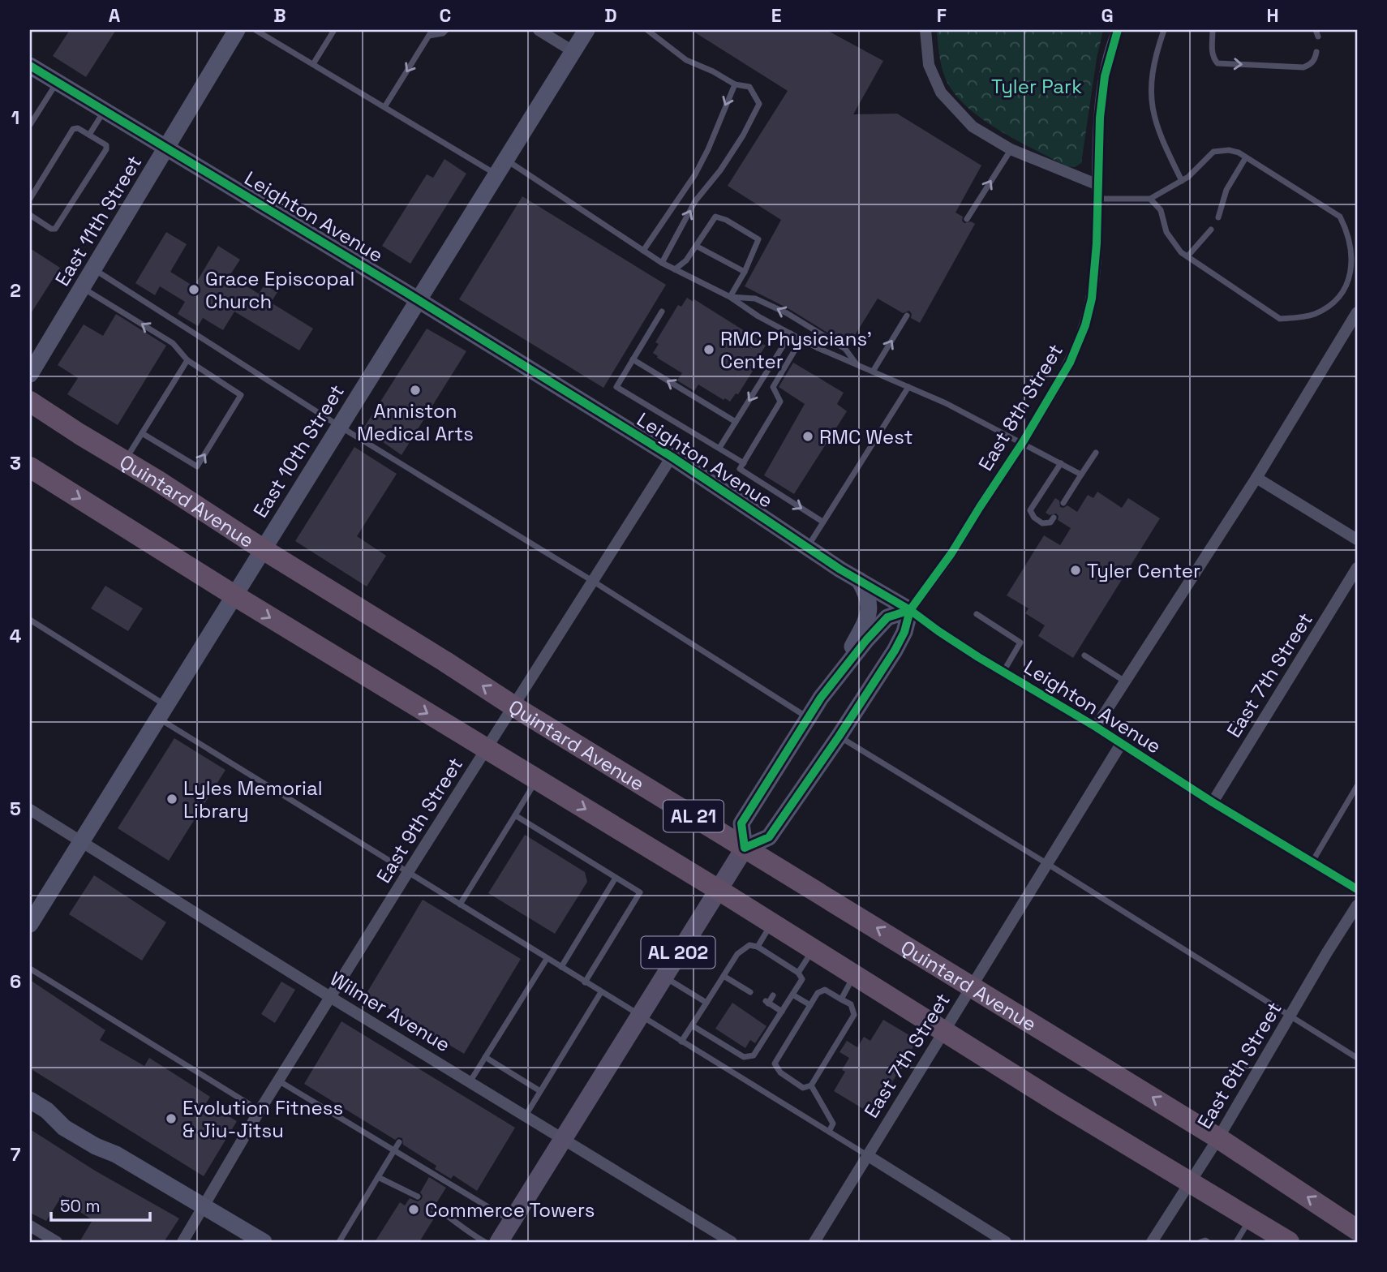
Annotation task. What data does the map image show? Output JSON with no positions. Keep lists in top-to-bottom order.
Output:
{
  "streets": {
    "highway": ["Quintard Avenue", "AL 21"],
    "main road": ["AL 202"],
    "street": [
      "Leighton Avenue",
      "East 11th Street",
      "East 8th Street",
      "East 10th Street",
      "East 7th Street",
      "East 9th Street",
      "Wilmer Avenue",
      "East 6th Street"
    ]
  },
  "crossings": [
    ["Leighton Avenue", "East 11th Street"],
    ["Leighton Avenue", "East 8th Street"],
    ["Leighton Avenue", "East 10th Street"],
    ["Leighton Avenue", "East 7th Street"],
    ["Leighton Avenue", "East 9th Street"],
    ["East 8th Street", "Quintard Avenue"],
    ["East 8th Street", "AL 202"],
    ["East 10th Street", "Quintard Avenue"],
    ["East 10th Street", "AL 21"],
    ["East 10th Street", "Wilmer Avenue"],
    ["Quintard Avenue", "East 7th Street"],
    ["Quintard Avenue", "East 9th Street"],
    ["Quintard Avenue", "AL 202"],
    ["Quintard Avenue", "East 6th Street"],
    ["East 7th Street", "AL 21"],
    ["AL 21", "East 9th Street"],
    ["AL 21", "AL 202"],
    ["AL 21", "East 6th Street"],
    ["East 9th Street", "Wilmer Avenue"],
    ["AL 202", "Wilmer Avenue"]
  ],
  "parks": ["Tyler Park"],
  "places": [
    "Grace Episcopal Church",
    "RMC Physicians' Center",
    "Anniston Medical Arts",
    "RMC West",
    "Tyler Center",
    "Lyles Memorial Library",
    "Evolution Fitness & Jiu-Jitsu",
    "Commerce Towers"
  ],
  "scale_bar": "50 m",
  "grid": {
    "columns": [
      "A",
      "B",
      "C",
      "D",
      "E",
      "F",
      "G",
      "H"
    ],
    "rows": [
      "1",
      "2",
      "3",
      "4",
      "5",
      "6",
      "7"
    ]
  }
}
